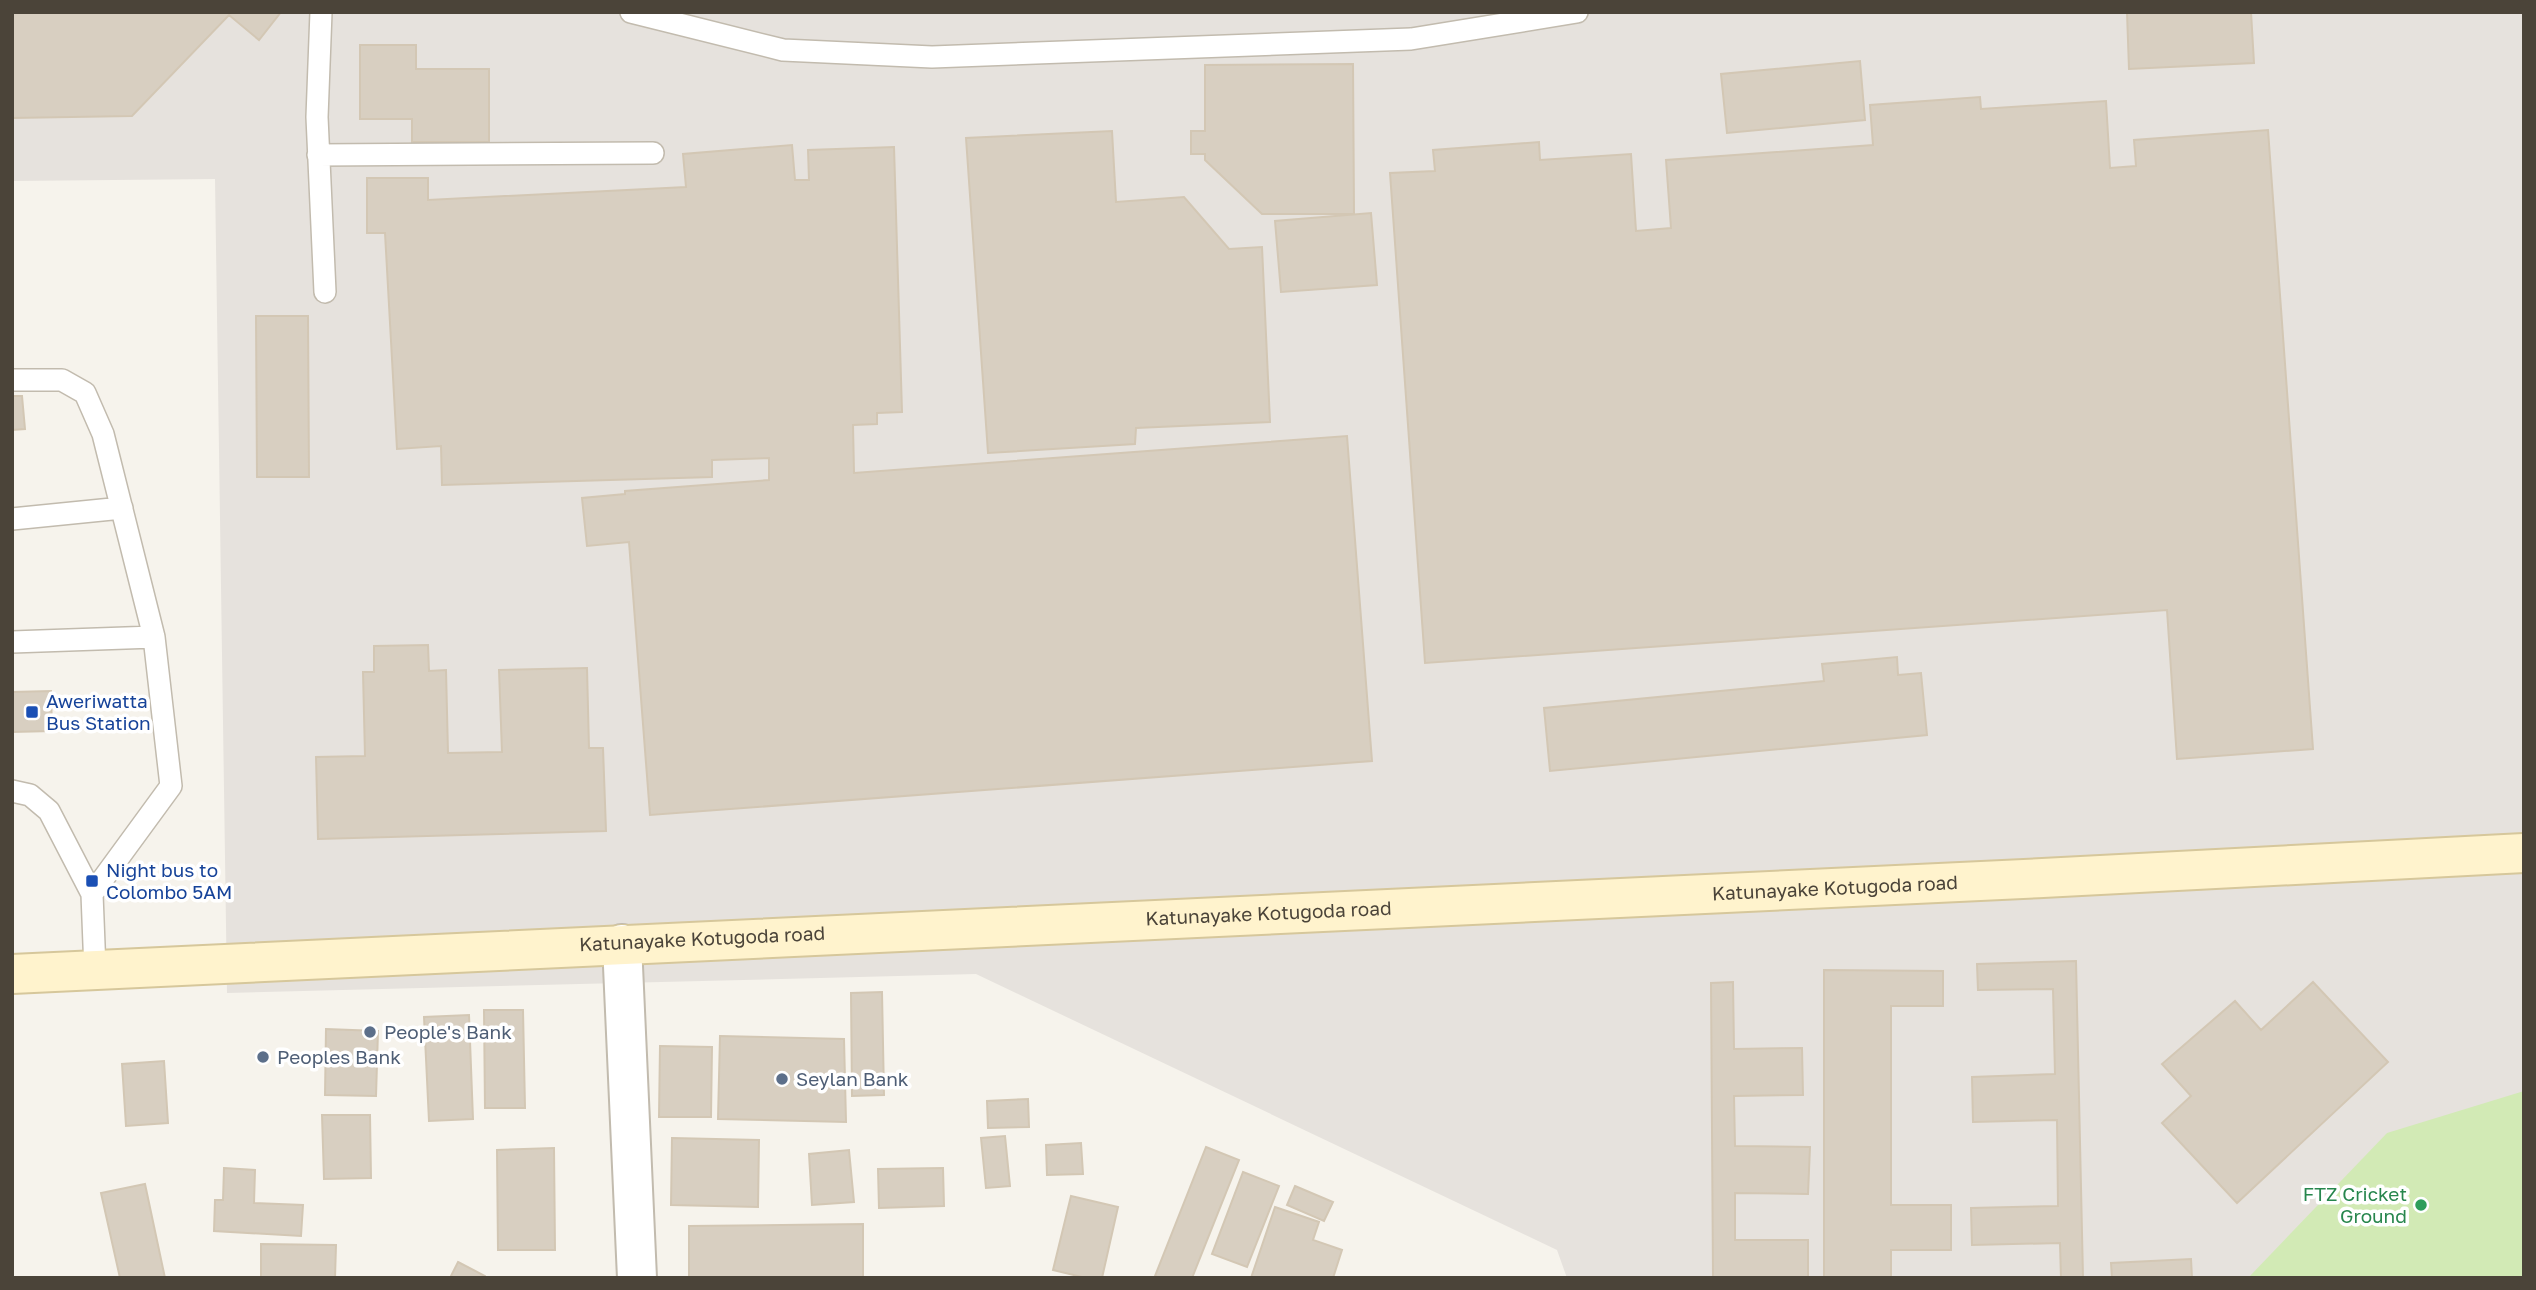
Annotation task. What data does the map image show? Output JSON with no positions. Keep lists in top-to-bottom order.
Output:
{
  "streets": {
    "main road": ["Katunayake Kotugoda road"]
  },
  "places": {
    "transit": ["Aweriwatta Bus Station", "Night bus to Colombo 5AM"],
    "other": [
      "People's Bank",
      "Peoples Bank",
      "Seylan Bank",
      "FTZ Cricket Ground"
    ]
  }
}
